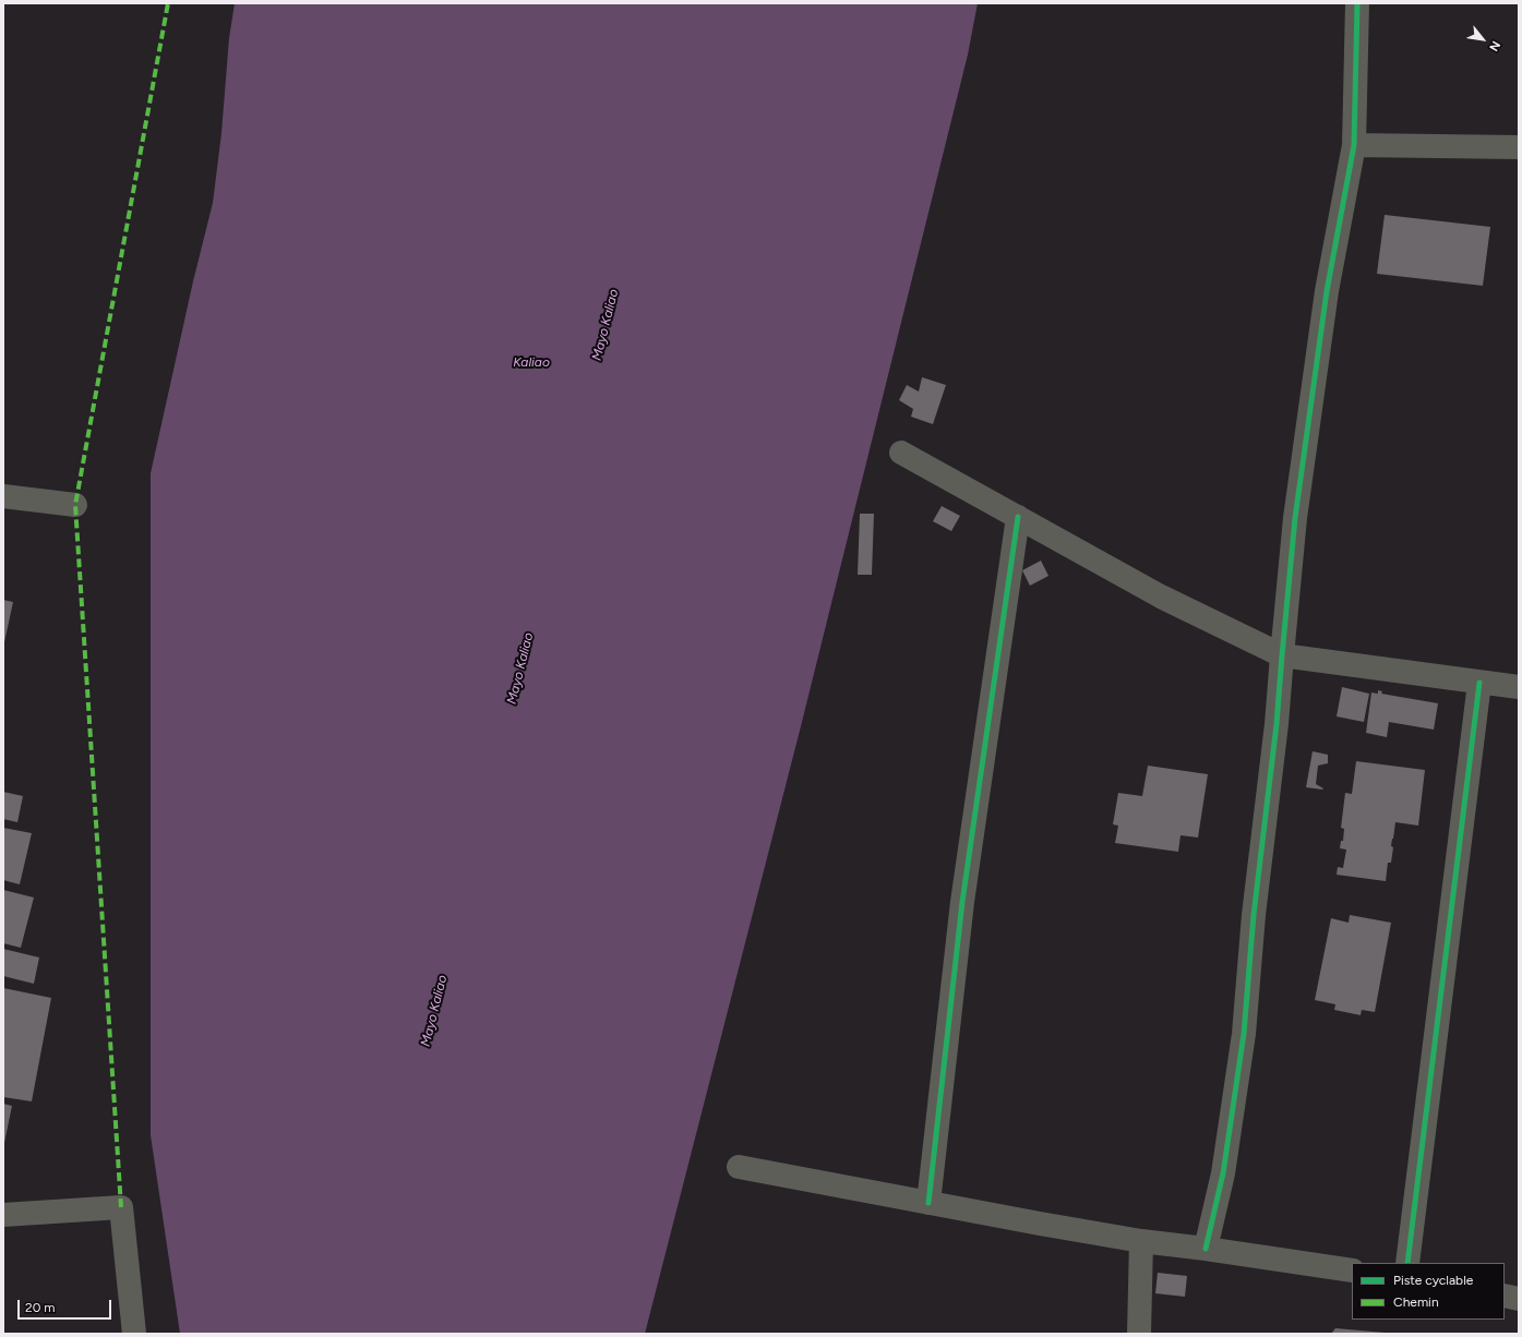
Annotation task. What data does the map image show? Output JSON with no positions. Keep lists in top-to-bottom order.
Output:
{
  "water": ["Mayo Kaliao", "Kaliao"],
  "legend": ["Piste cyclable", "Chemin"],
  "scale_bar": "20 m",
  "north": "bottom right"
}
